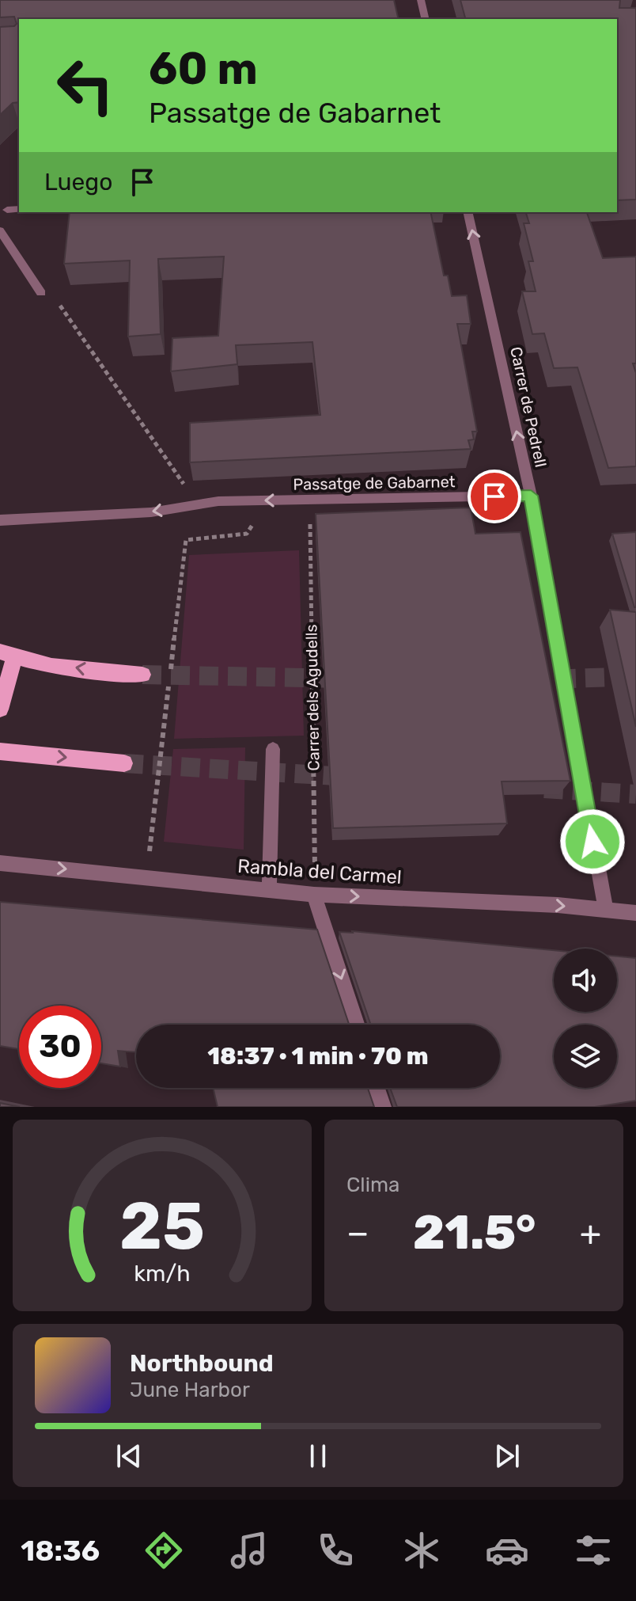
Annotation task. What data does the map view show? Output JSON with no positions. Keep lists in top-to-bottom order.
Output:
{
  "streets": {
    "street": ["Carrer de Pedrell", "Passatge de Gabarnet", "Rambla del Carmel"],
    "path": ["Carrer dels Agudells"]
  },
  "crossings": [
    ["Carrer de Pedrell", "Passatge de Gabarnet"],
    ["Carrer de Pedrell", "Rambla del Carmel"]
  ],
  "one_way": ["Carrer de Pedrell", "Passatge de Gabarnet", "Rambla del Carmel"],
  "page": {
    "turn": ["60 m", "Passatge de Gabarnet"],
    "then": "Luego",
    "limit": "30",
    "trip": "18:37 · 1 min · 70 m",
    "tile": "Clima",
    "heat": ["−", "21.5°", "+"],
    "song": ["Northbound", "June Harbor"],
    "tabs": "18:36",
    "gauge": ["25", "km/h"]
  }
}
